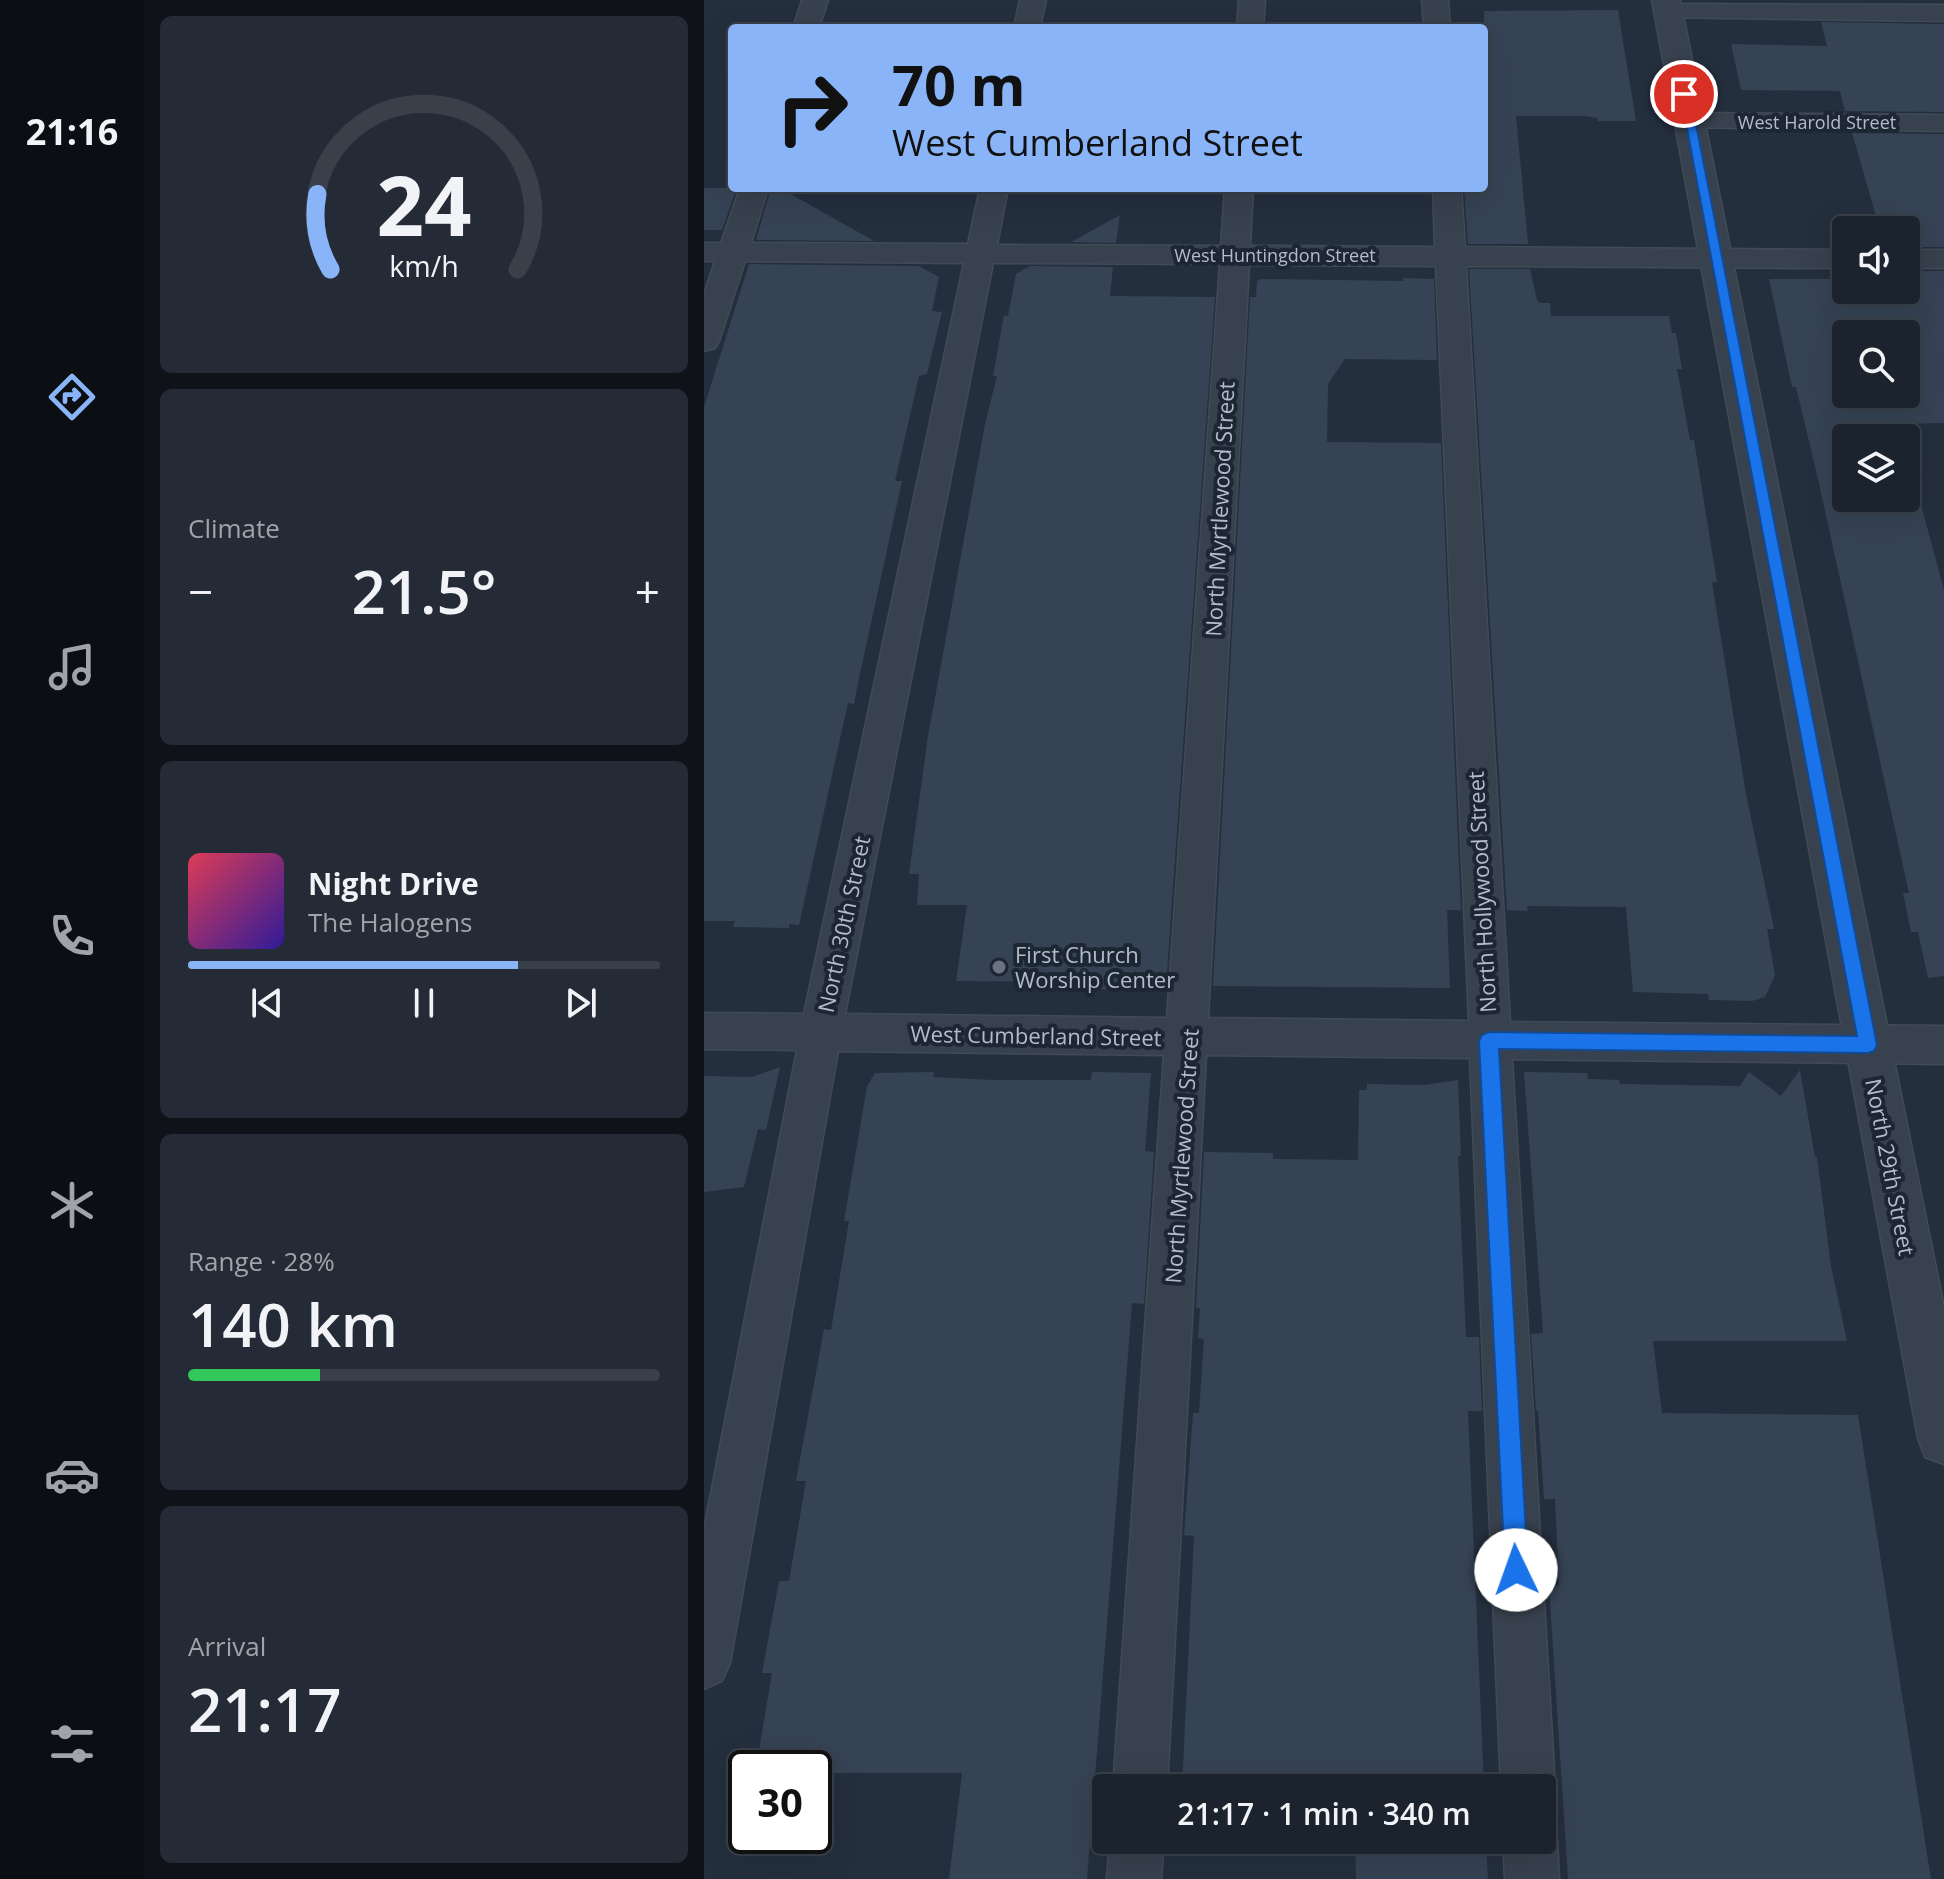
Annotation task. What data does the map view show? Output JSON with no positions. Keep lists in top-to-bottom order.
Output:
{
  "streets": {
    "street": [
      "West Harold Street",
      "West Huntingdon Street",
      "North Myrtlewood Street",
      "North Hollywood Street",
      "North 30th Street",
      "West Cumberland Street",
      "North 29th Street"
    ]
  },
  "crossings": [
    ["West Harold Street", "North 29th Street"],
    ["West Huntingdon Street", "North Myrtlewood Street"],
    ["West Huntingdon Street", "North Hollywood Street"],
    ["West Huntingdon Street", "North 30th Street"],
    ["West Huntingdon Street", "North 29th Street"],
    ["North Myrtlewood Street", "West Cumberland Street"],
    ["North Hollywood Street", "West Cumberland Street"],
    ["North 30th Street", "West Cumberland Street"],
    ["West Cumberland Street", "North 29th Street"]
  ],
  "places": ["First Church Worship Center"],
  "page": {
    "tabs": "21:16",
    "turn": ["70 m", "West Cumberland Street"],
    "tile": [
      "Climate",
      ["Range · 28%", "140 km"],
      ["Arrival", "21:17"]
    ],
    "heat": ["−", "21.5°", "+"],
    "song": ["Night Drive", "The Halogens"],
    "limit": "30",
    "trip": "21:17 · 1 min · 340 m",
    "gauge": ["24", "km/h"]
  }
}
